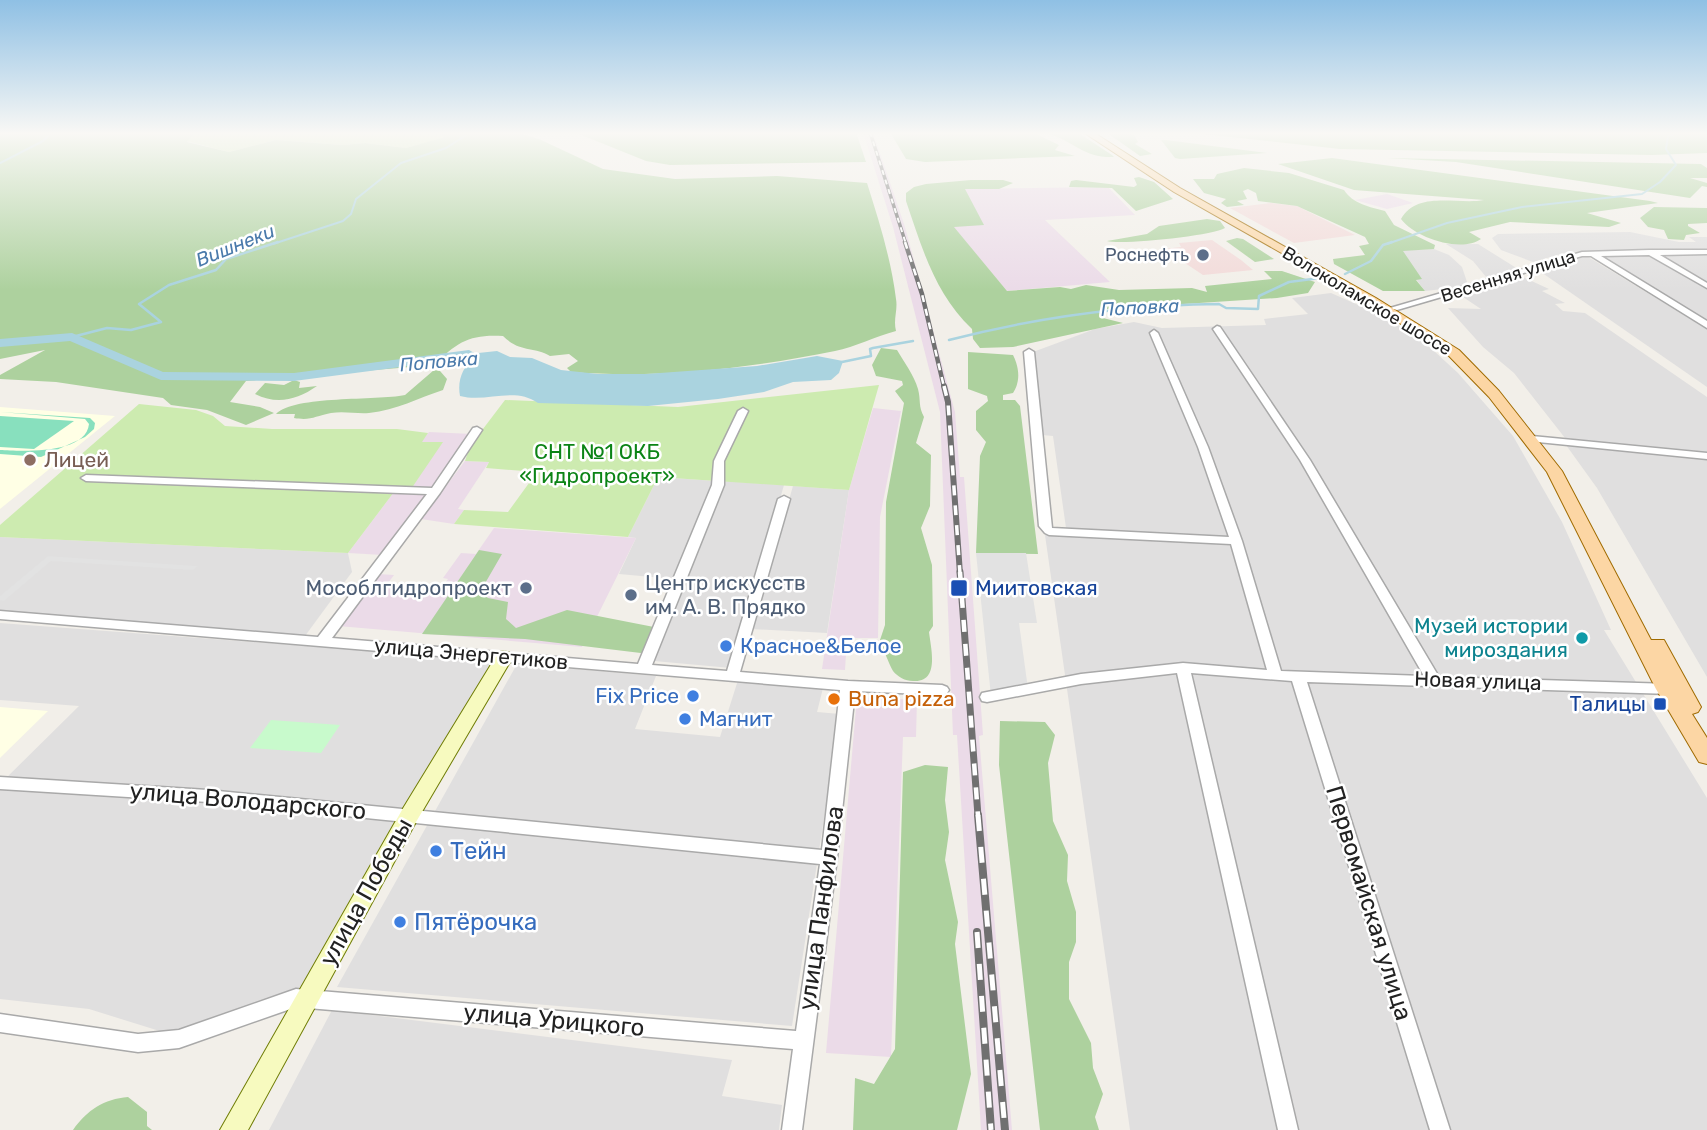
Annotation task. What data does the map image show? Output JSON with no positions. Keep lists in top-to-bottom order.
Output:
{
  "streets": {
    "main road": ["Волоколамское шоссе"],
    "street": [
      "Весенняя улица",
      "улица Энергетиков",
      "Новая улица",
      "улица Володарского",
      "улица Победы",
      "Первомайская улица",
      "улица Панфилова",
      "улица Урицкого"
    ]
  },
  "crossings": [
    ["Весенняя улица", "Волоколамское шоссе"],
    ["Волоколамское шоссе", "Новая улица"],
    ["улица Энергетиков", "улица Победы"],
    ["улица Энергетиков", "улица Панфилова"],
    ["Новая улица", "Первомайская улица"],
    ["улица Володарского", "улица Победы"],
    ["улица Володарского", "улица Панфилова"],
    ["улица Победы", "улица Урицкого"],
    ["улица Панфилова", "улица Урицкого"]
  ],
  "water": ["Вишнеки", "Поповка"],
  "parks": ["СНТ №1 ОКБ «Гидропроект»"],
  "places": {
    "other": [
      "Роснефть",
      "Лицей",
      "Мособлгидропроект",
      "Центр искусств им. А. В. Прядко",
      "Музей истории мироздания",
      "Красное&Белое",
      "Fix Price",
      "Buna pizza",
      "Магнит",
      "Тейн",
      "Пятёрочка"
    ],
    "transit": ["Миитовская", "Талицы"]
  }
}
